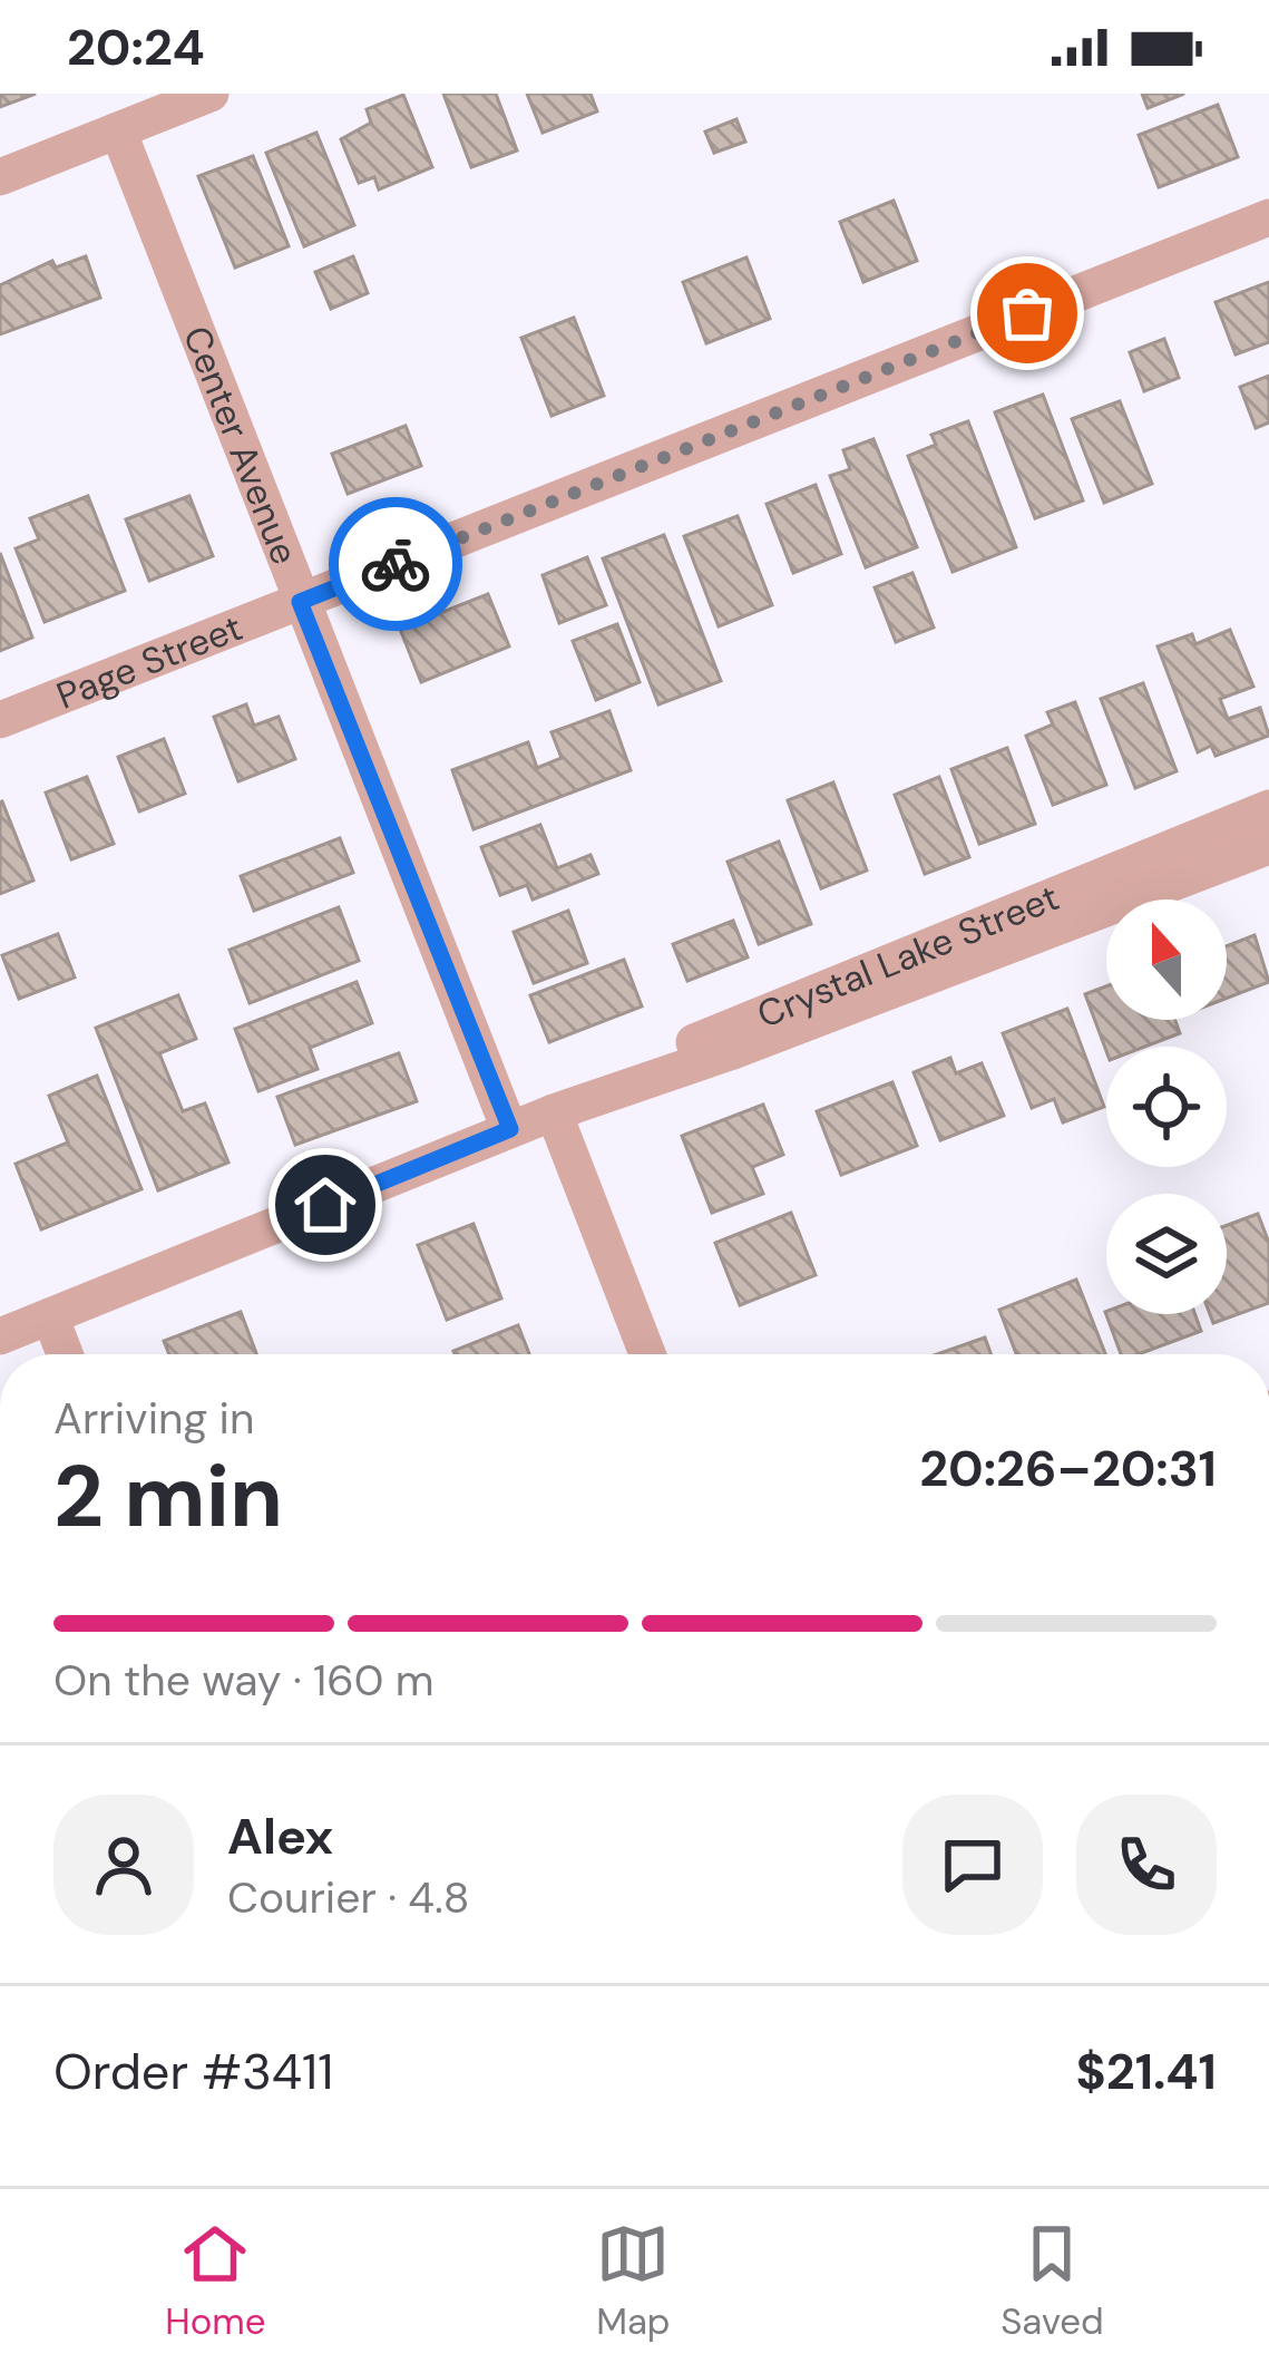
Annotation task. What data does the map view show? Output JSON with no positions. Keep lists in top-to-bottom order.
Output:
{
  "streets": {
    "street": ["Center Avenue", "Page Street", "Crystal Lake Street"]
  },
  "crossings": [
    ["Center Avenue", "Page Street"],
    ["Center Avenue", "Crystal Lake Street"]
  ],
  "north": "top",
  "page": {
    "status": "20:24",
    "heading": ["2 min", "Arriving in", "20:26–20:31"],
    "panel": [
      "Alex",
      "Courier · 4.8",
      "Order #3411",
      "$21.41"
    ],
    "bar": "On the way · 160 m",
    "tabs": ["Home", "Map", "Saved"]
  }
}
